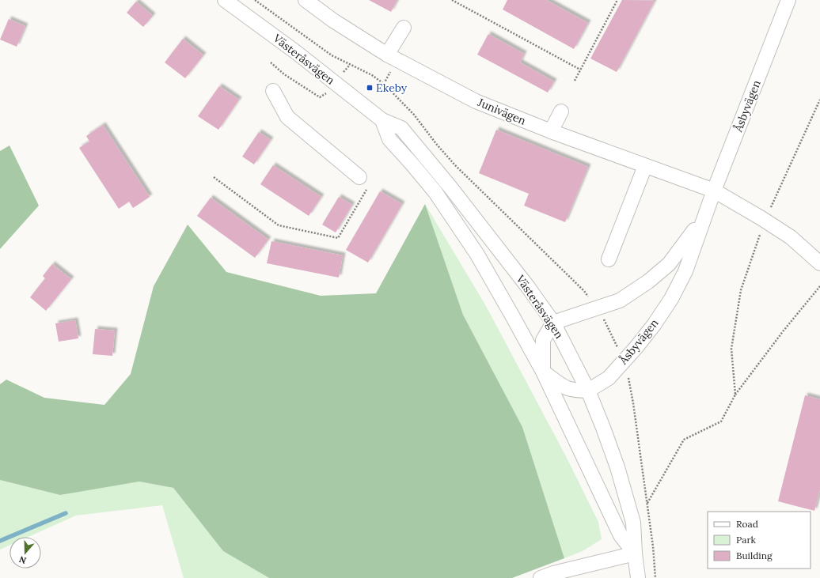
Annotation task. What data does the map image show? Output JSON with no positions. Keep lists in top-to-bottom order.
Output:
{
  "streets": {
    "street": ["Västeråsvägen", "Åsbyvägen", "Junivägen"]
  },
  "crossings": [
    ["Västeråsvägen", "Åsbyvägen"],
    ["Åsbyvägen", "Junivägen"]
  ],
  "places": {
    "transit": ["Ekeby"]
  },
  "legend": ["Road", "Park", "Building"],
  "north": "bottom"
}
